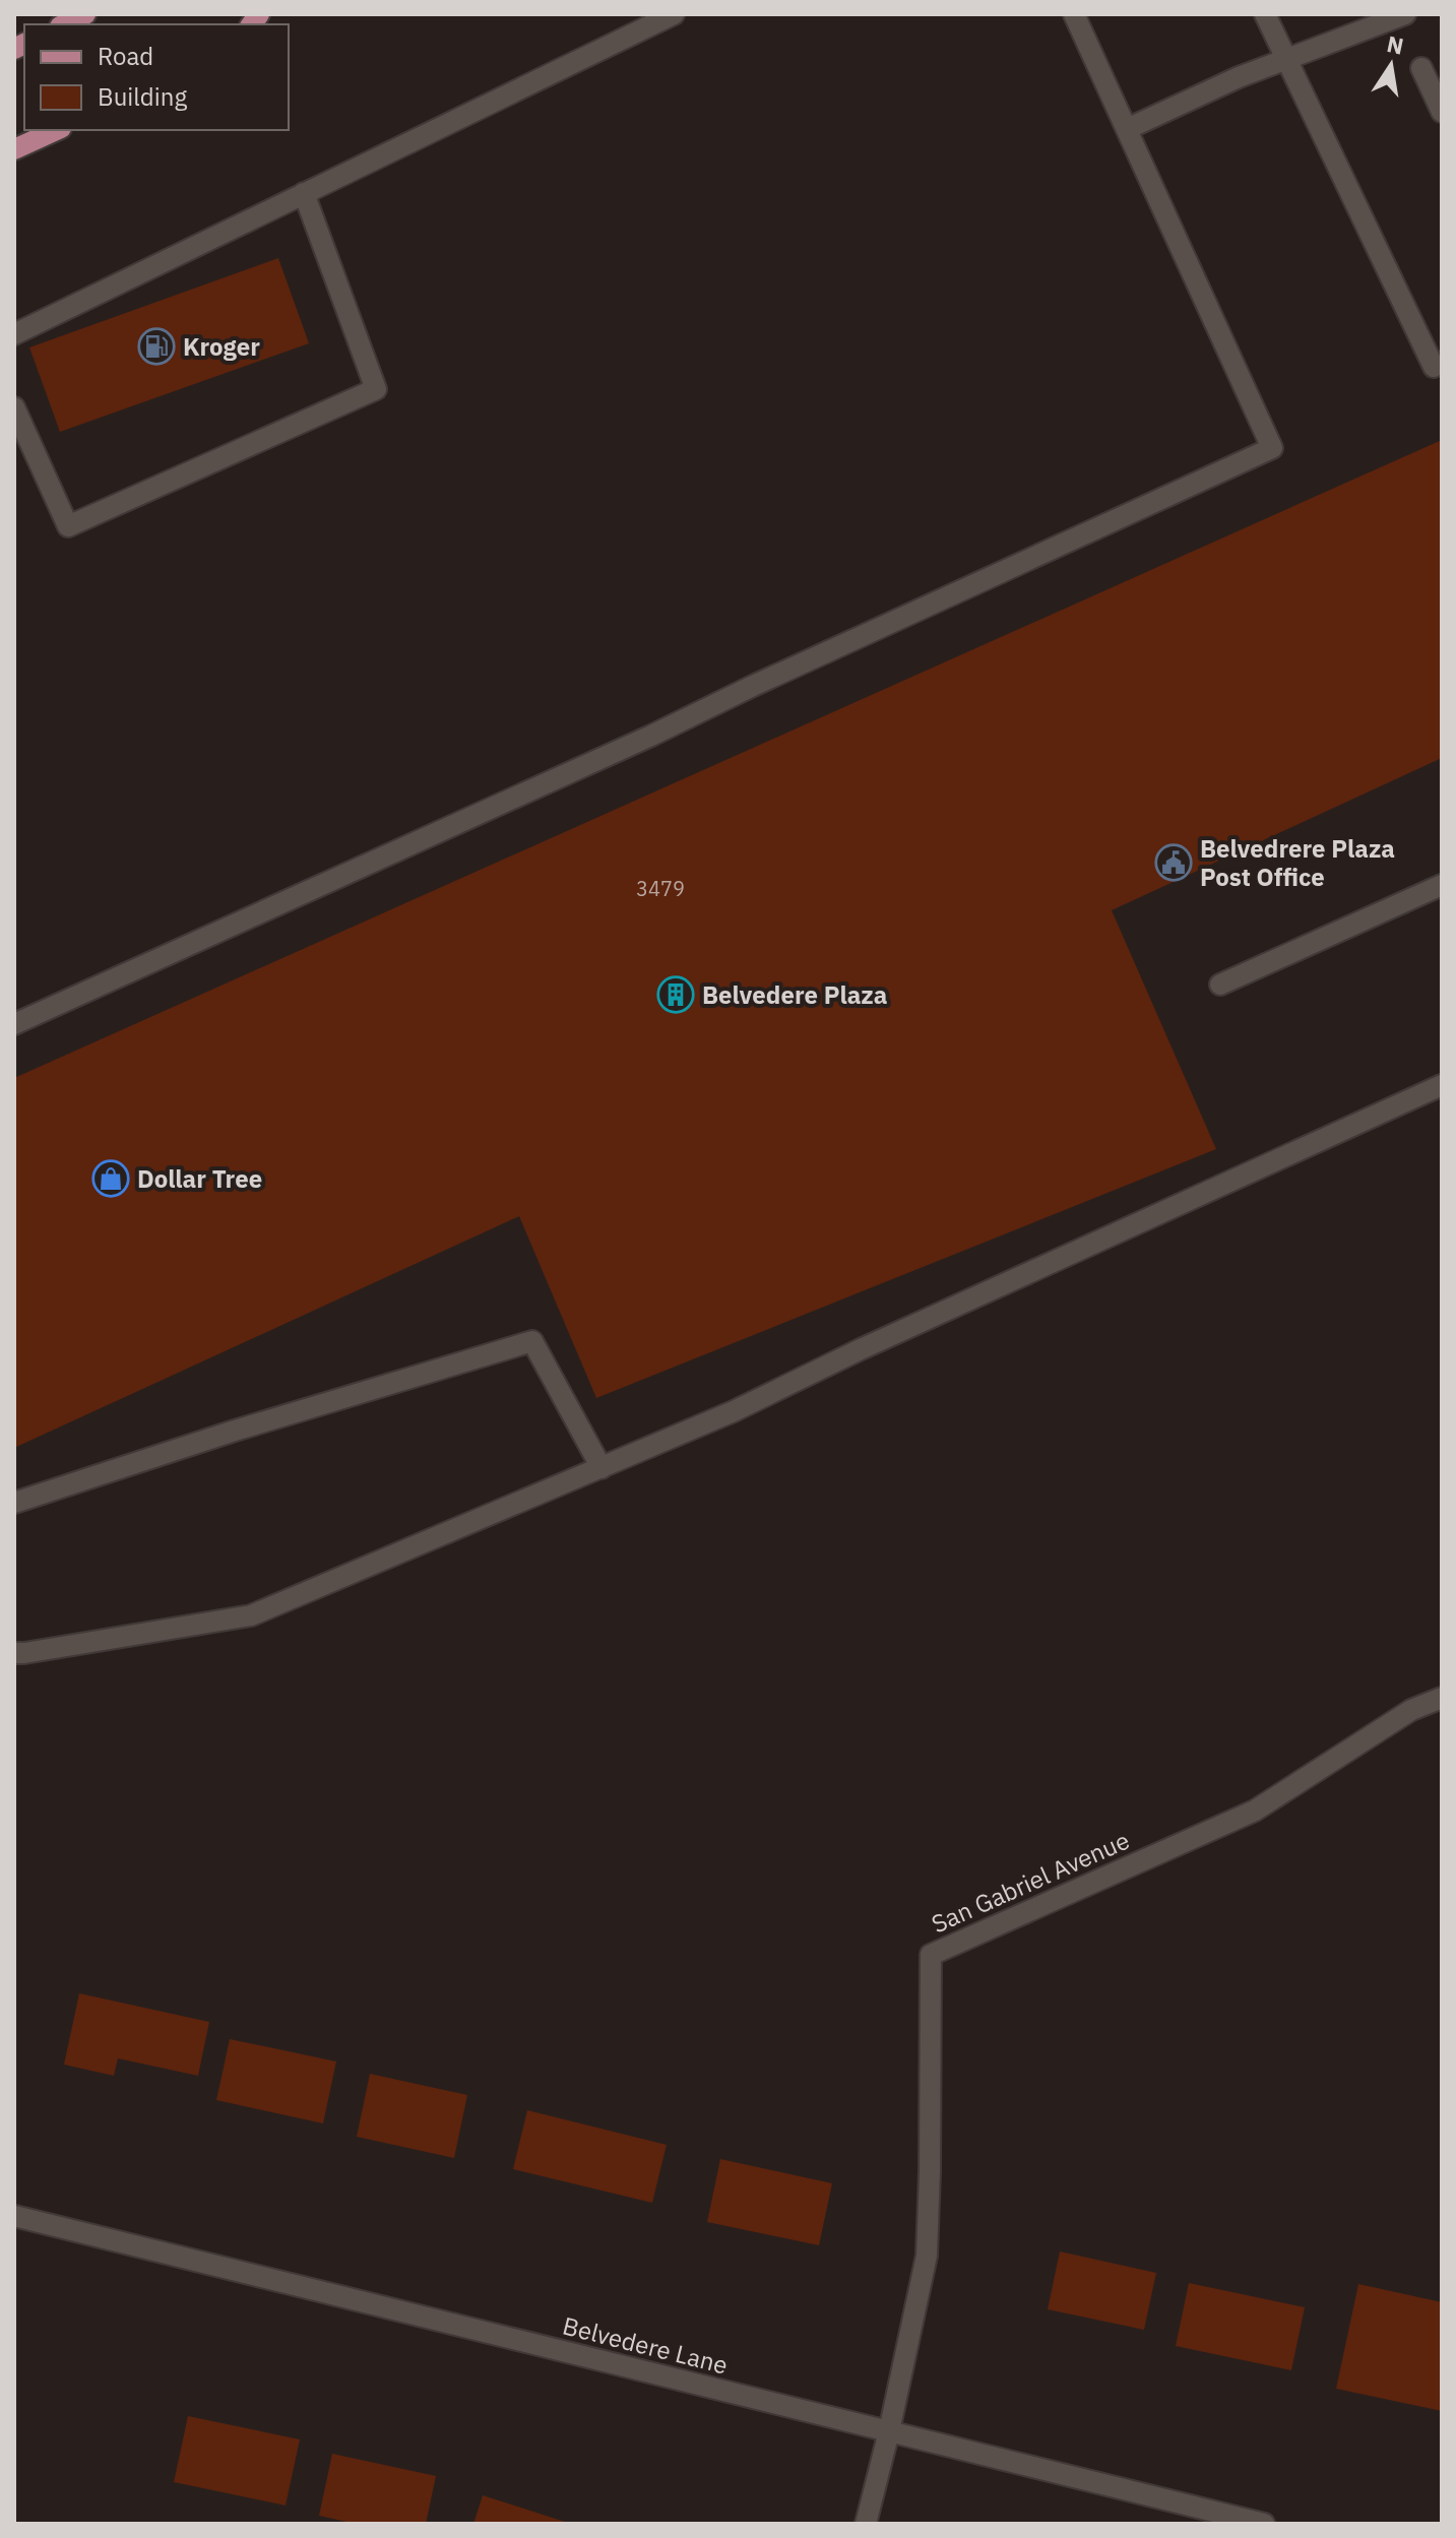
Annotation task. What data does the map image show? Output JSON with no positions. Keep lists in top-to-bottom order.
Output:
{
  "streets": {
    "street": ["San Gabriel Avenue", "Belvedere Lane"]
  },
  "crossings": [
    ["San Gabriel Avenue", "Belvedere Lane"]
  ],
  "places": {
    "fuel station": ["Kroger"],
    "public building": ["Belvedrere Plaza Post Office"],
    "building": ["Belvedere Plaza"],
    "shop": ["Dollar Tree"]
  },
  "house_numbers": ["3479"],
  "legend": ["Road", "Building"],
  "north": "top"
}
